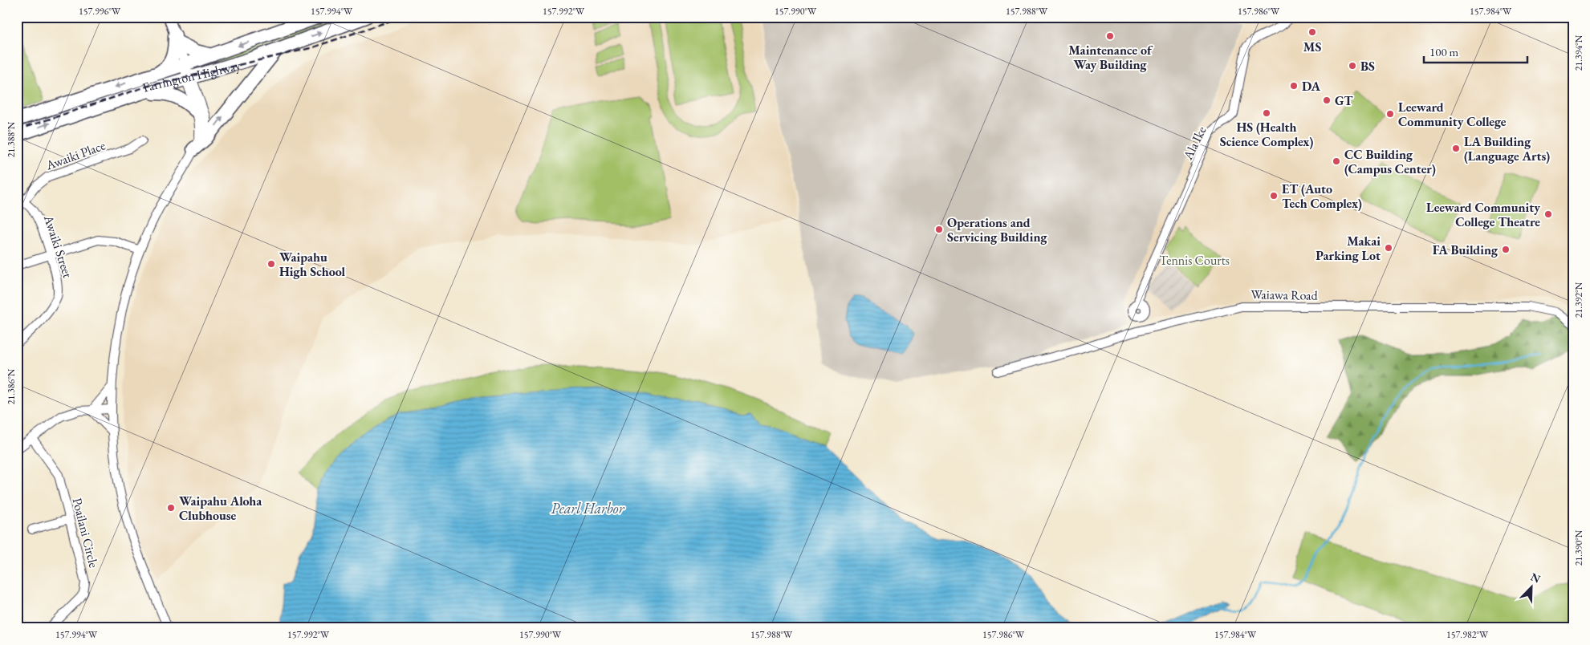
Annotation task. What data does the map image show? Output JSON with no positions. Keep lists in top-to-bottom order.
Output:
{
  "streets": {
    "main road": ["Farrington Highway"],
    "street": [
      "Ala Ike",
      "Awaiki Place",
      "Awaiki Street",
      "Waiawa Road",
      "Poailani Circle"
    ]
  },
  "crossings": [
    ["Awaiki Place", "Awaiki Street"]
  ],
  "water": ["Pearl Harbor"],
  "parks": ["Tennis Courts"],
  "places": [
    "MS",
    "Maintenance of Way Building",
    "BS",
    "DA",
    "GT",
    "HS (Health Science Complex)",
    "Leeward Community College",
    "LA Building (Language Arts)",
    "CC Building (Campus Center)",
    "ET (Auto Tech Complex)",
    "Leeward Community College Theatre",
    "Operations and Servicing Building",
    "Makai Parking Lot",
    "FA Building",
    "Waipahu High School",
    "Waipahu Aloha Clubhouse"
  ],
  "scale_bar": "100 m",
  "north": "top right",
  "coordinates": [
    "157.996°W",
    "157.994°W",
    "157.992°W",
    "157.990°W",
    "157.988°W",
    "157.986°W",
    "157.984°W",
    "21.394°N",
    "21.388°N",
    "21.392°N",
    "21.386°N",
    "21.390°N",
    "157.982°W"
  ]
}
